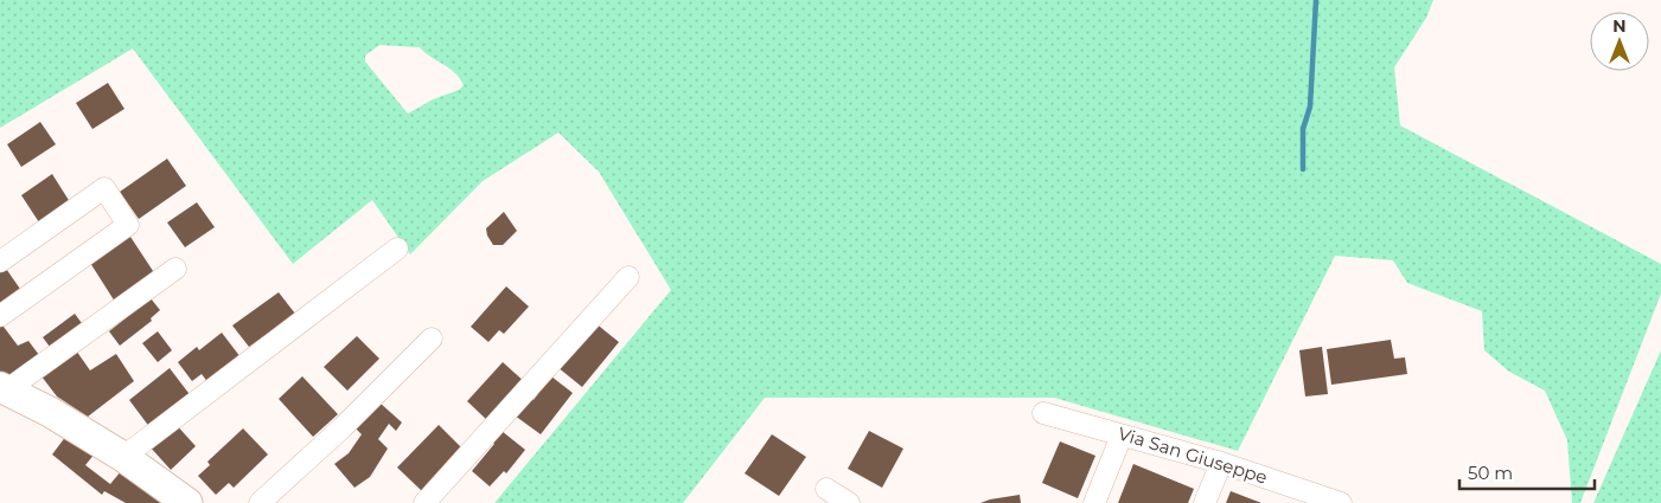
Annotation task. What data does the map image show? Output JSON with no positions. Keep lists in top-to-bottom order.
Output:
{
  "streets": {
    "street": ["Via San Giuseppe"]
  },
  "scale_bar": "50 m",
  "north": "top"
}
